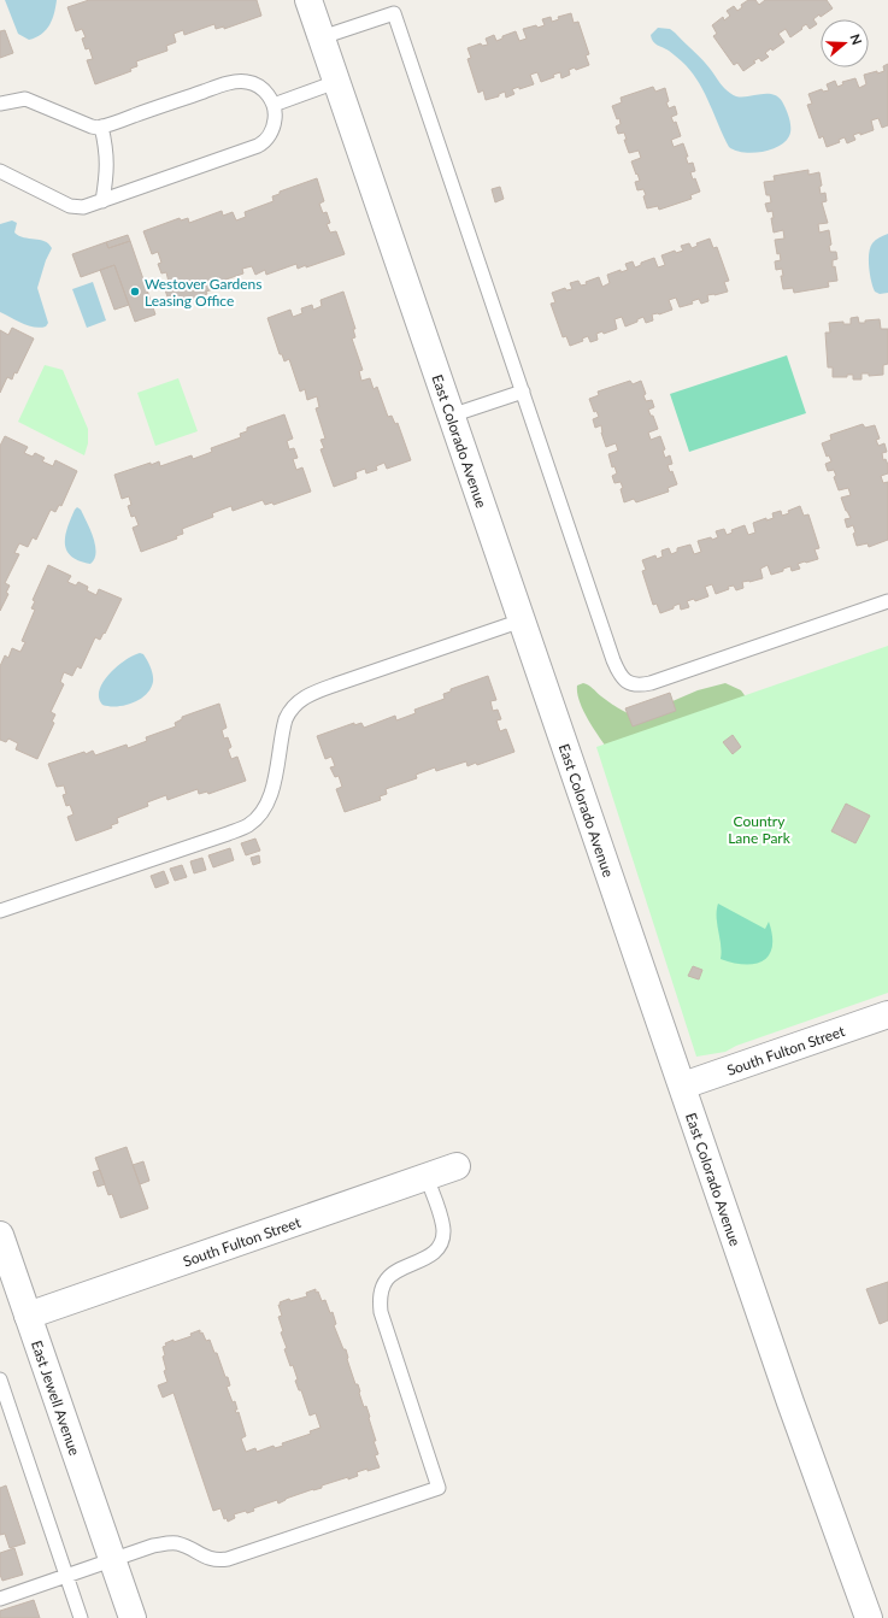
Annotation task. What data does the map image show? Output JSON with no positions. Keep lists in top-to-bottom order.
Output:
{
  "streets": {
    "street": ["East Colorado Avenue", "South Fulton Street", "East Jewell Avenue"]
  },
  "crossings": [
    ["East Colorado Avenue", "South Fulton Street"],
    ["South Fulton Street", "East Jewell Avenue"]
  ],
  "parks": ["Country Lane Park"],
  "places": ["Westover Gardens Leasing Office"],
  "north": "right"
}
